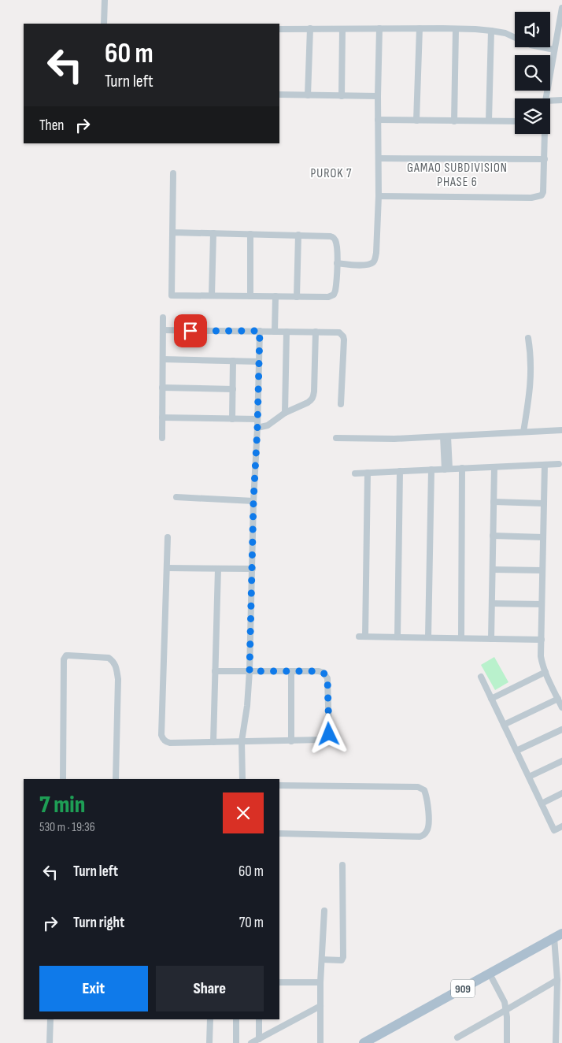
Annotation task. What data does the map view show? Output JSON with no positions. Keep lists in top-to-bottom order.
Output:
{
  "streets": {
    "main road": ["909"]
  },
  "districts": ["GAMAO SUBDIVISION PHASE 6", "PUROK 7"],
  "page": {
    "turn": ["60 m", "Turn left"],
    "then": "Then",
    "heading": ["7 min", "530 m · 19:36"],
    "list": [
      {
        "name": "Turn left",
        "value": "60 m"
      },
      {
        "name": "Turn right",
        "value": "70 m"
      }
    ],
    "buttons": ["Exit", "Share"]
  }
}
